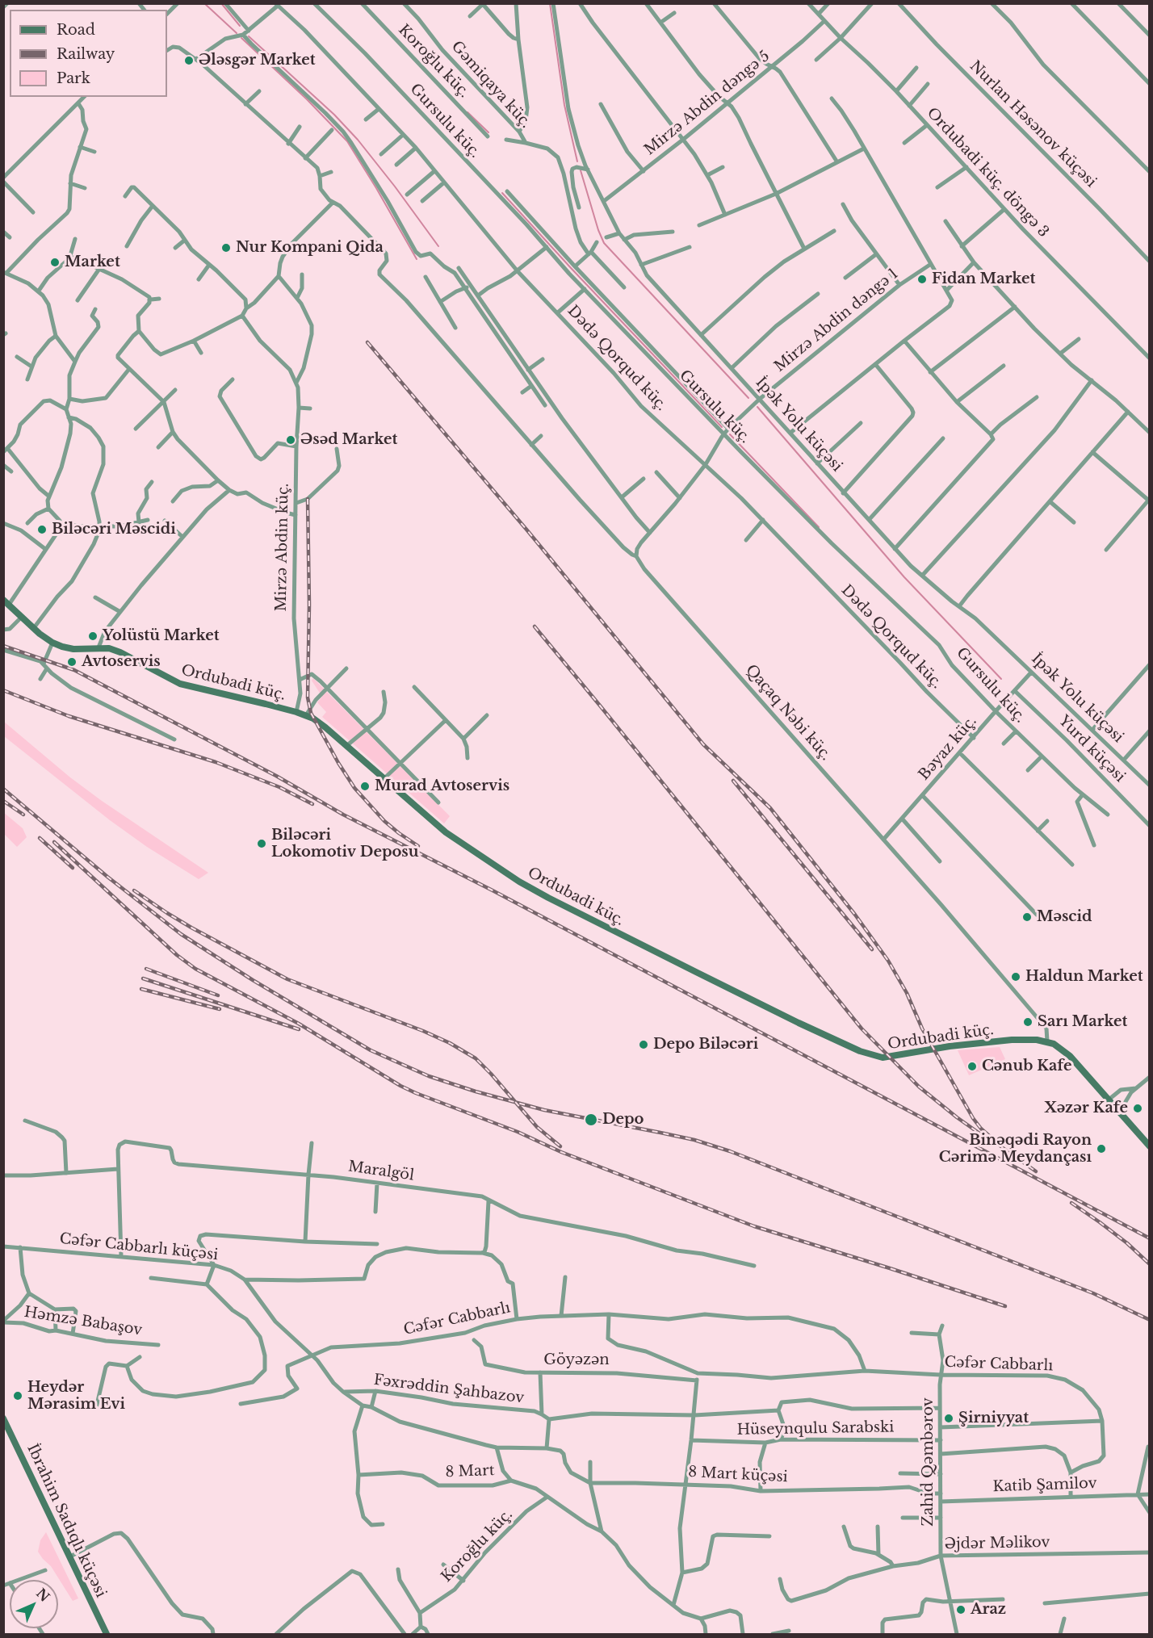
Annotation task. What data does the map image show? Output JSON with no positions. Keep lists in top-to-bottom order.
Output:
{
  "streets": {
    "main road": ["Ordubadi küç.", "İbrahim Sadıqlı küçəsi"],
    "street": [
      "Koroğlu küç.",
      "Gəmiqaya küç.",
      "Mirzə Abdin dəngə 5",
      "Gursulu küç.",
      "Nurlan Həsənov küçəsi",
      "Ordubadi küç. döngə 3",
      "Mirzə Abdin dəngə 1",
      "Dədə Qorqud küç.",
      "İpək Yolu küçəsi",
      "Mirzə Abdin küç.",
      "Qaçaq Nəbi küç.",
      "Bəyaz küç.",
      "Yurd küçəsi",
      "Maralgöl",
      "Cəfər Cabbarlı küçəsi",
      "Cəfər Cabbarlı",
      "Həmzə Babaşov",
      "Göyəzən",
      "Fəxrəddin Şahbazov",
      "Hüseynqulu Sarabski",
      "Zahid Qəmbərov",
      "8 Mart",
      "8 Mart küçəsi",
      "Katib Şamilov",
      "Əjdər Məlikov"
    ]
  },
  "crossings": [
    ["Mirzə Abdin dəngə 5", "Ordubadi küç. döngə 3"],
    ["Mirzə Abdin dəngə 5", "İpək Yolu küçəsi"],
    ["Gursulu küç.", "Bəyaz küç."],
    ["Mirzə Abdin dəngə 1", "İpək Yolu küçəsi"],
    ["Dədə Qorqud küç.", "Bəyaz küç."],
    ["İpək Yolu küçəsi", "Bəyaz küç."],
    ["Mirzə Abdin küç.", "Ordubadi küç."],
    ["Ordubadi küç.", "Qaçaq Nəbi küç."],
    ["Qaçaq Nəbi küç.", "Bəyaz küç."],
    ["Bəyaz küç.", "Yurd küçəsi"],
    ["Maralgöl", "Cəfər Cabbarlı küçəsi"],
    ["Cəfər Cabbarlı küçəsi", "Cəfər Cabbarlı"],
    ["Cəfər Cabbarlı küçəsi", "Fəxrəddin Şahbazov"],
    ["Cəfər Cabbarlı", "Zahid Qəmbərov"],
    ["Hüseynqulu Sarabski", "Zahid Qəmbərov"],
    ["Zahid Qəmbərov", "8 Mart küçəsi"],
    ["Zahid Qəmbərov", "Katib Şamilov"],
    ["Zahid Qəmbərov", "Əjdər Məlikov"]
  ],
  "places": [
    "Ələsgər Market",
    "Nur Kompani Qida",
    "Market",
    "Fidan Market",
    "Əsəd Market",
    "Biləcəri Məscidi",
    "Yolüstü Market",
    "Avtoservis",
    "Murad Avtoservis",
    "Biləcəri Lokomotiv Deposu",
    "Məscid",
    "Haldun Market",
    "Sarı Market",
    "Depo Biləcəri",
    "Cənub Kafe",
    "Xəzər Kafe",
    "Depo",
    "Binəqədi Rayon Cərimə Meydançası",
    "Heydər Mərasim Evi",
    "Şirniyyat",
    "Araz"
  ],
  "legend": ["Road", "Railway", "Park"],
  "north": "top right"
}
